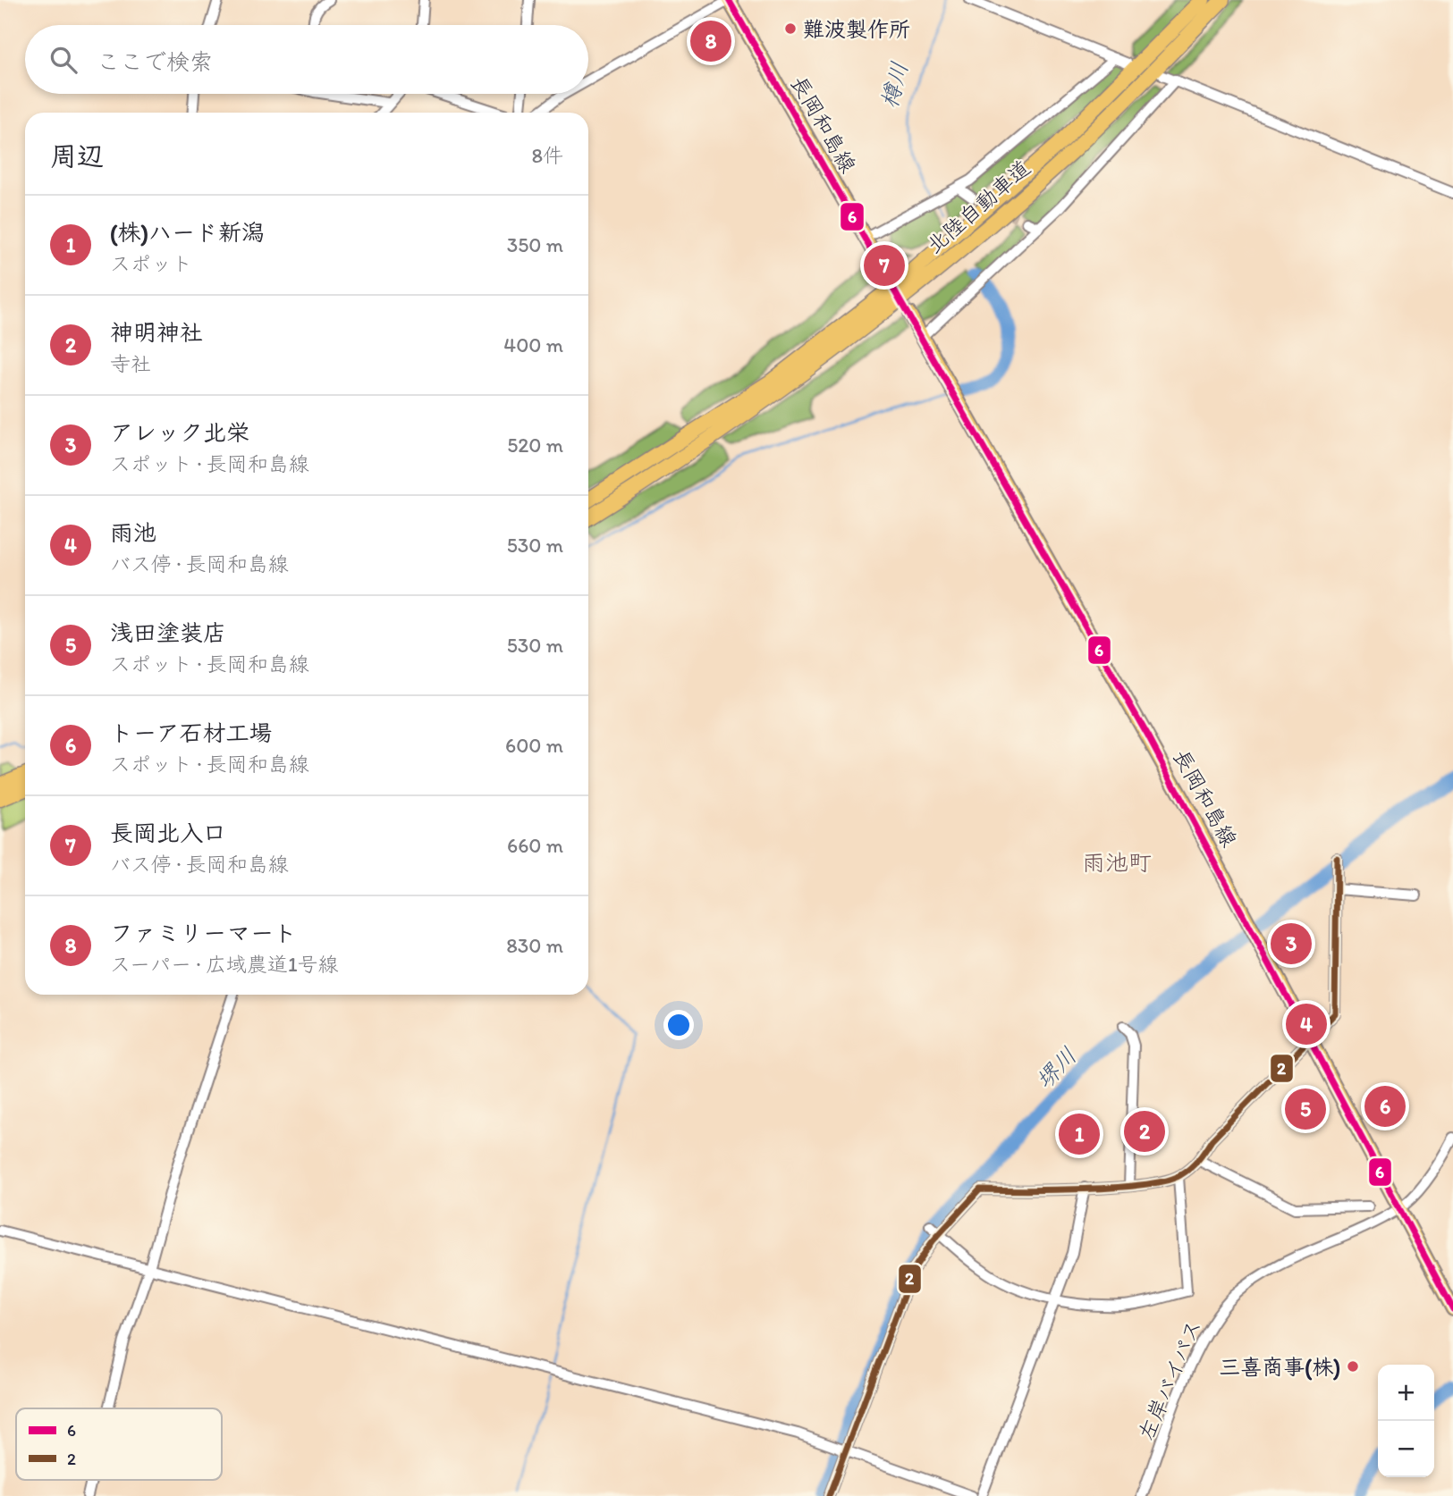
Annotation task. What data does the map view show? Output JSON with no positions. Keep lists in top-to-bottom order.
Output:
{
  "streets": {
    "highway": ["北陸自動車道"],
    "main road": ["長岡和島線"],
    "street": ["左岸バイパス"]
  },
  "crossings": [
    ["長岡和島線", "左岸バイパス"]
  ],
  "districts": ["雨池町"],
  "water": ["樽川", "堺川"],
  "places": ["難波製作所", "三喜商事(株)"],
  "lines": ["transit line 6", "transit line 2"],
  "legend": ["6", "2"],
  "page": {
    "pins": [
      "8",
      "7",
      "3",
      "4",
      "6",
      "5",
      "2",
      "1"
    ],
    "search": "ここで検索",
    "heading": ["周辺", "8件"],
    "list": [
      {
        "mark": "1",
        "name": "(株)ハード新潟",
        "note": "スポット",
        "value": "350 m"
      },
      {
        "mark": "2",
        "name": "神明神社",
        "note": "寺社",
        "value": "400 m"
      },
      {
        "mark": "3",
        "name": "アレック北栄",
        "note": "スポット · 長岡和島線",
        "value": "520 m"
      },
      {
        "mark": "4",
        "name": "雨池",
        "note": "バス停 · 長岡和島線",
        "value": "530 m"
      },
      {
        "mark": "5",
        "name": "浅田塗装店",
        "note": "スポット · 長岡和島線",
        "value": "530 m"
      },
      {
        "mark": "6",
        "name": "トーア石材工場",
        "note": "スポット · 長岡和島線",
        "value": "600 m"
      },
      {
        "mark": "7",
        "name": "長岡北入口",
        "note": "バス停 · 長岡和島線",
        "value": "660 m"
      },
      {
        "mark": "8",
        "name": "ファミリーマート",
        "note": "スーパー · 広域農道1号線",
        "value": "830 m"
      }
    ],
    "map_buttons": ["+", "−"]
  }
}
